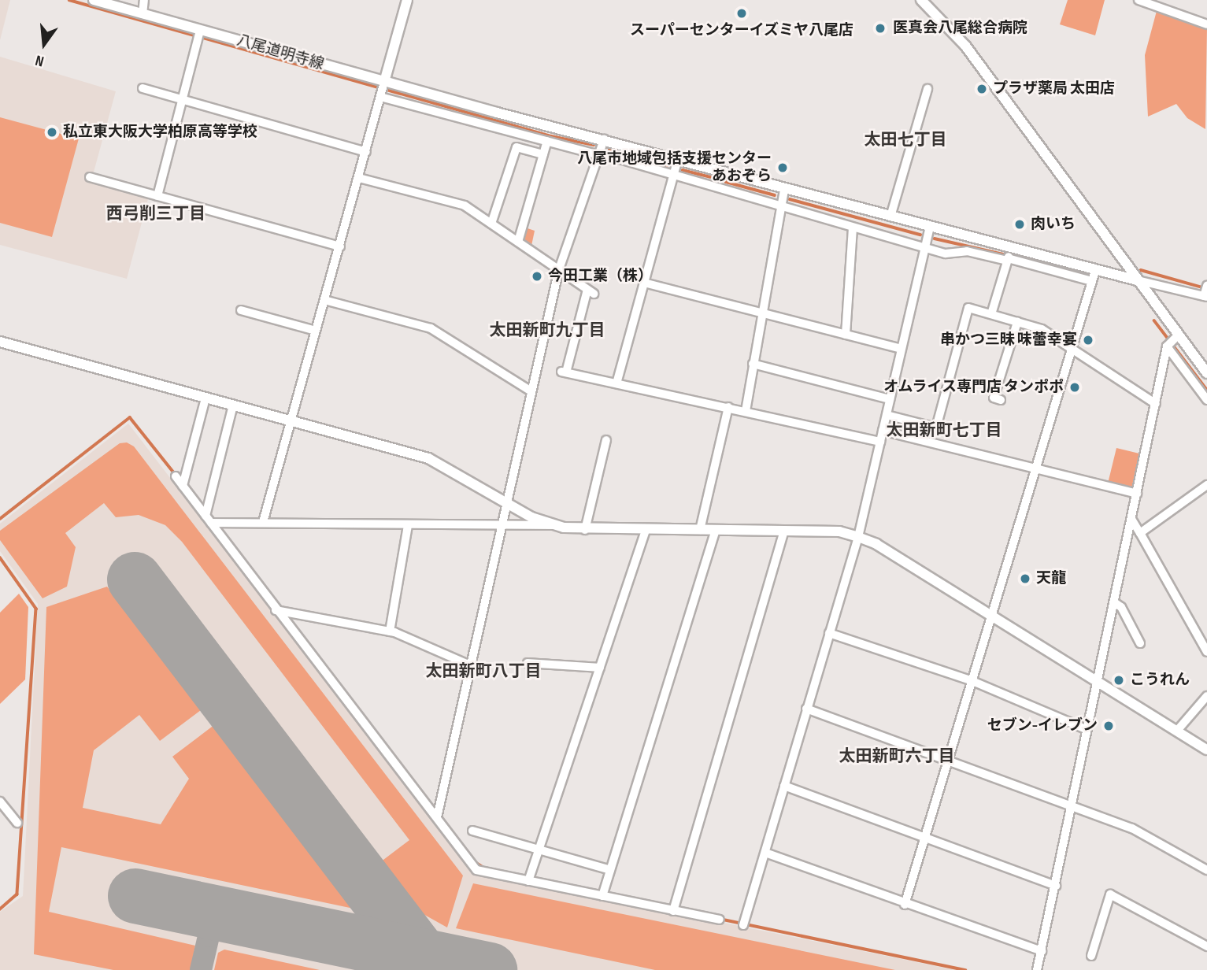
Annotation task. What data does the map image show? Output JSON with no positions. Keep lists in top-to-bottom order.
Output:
{
  "streets": {
    "street": ["八尾道明寺線"]
  },
  "districts": [
    "太田七丁目",
    "西弓削三丁目",
    "太田新町九丁目",
    "太田新町七丁目",
    "太田新町八丁目",
    "太田新町六丁目"
  ],
  "places": [
    "スーパーセンターイズミヤ八尾店",
    "医真会八尾総合病院",
    "プラザ薬局 太田店",
    "私立東大阪大学柏原高等学校",
    "八尾市地域包括支援センター あおぞら",
    "肉いち",
    "今田工業（株）",
    "串かつ三昧 味蕾幸宴",
    "オムライス専門店 タンポポ",
    "天龍",
    "こうれん",
    "セブン-イレブン"
  ],
  "north": "bottom"
}
